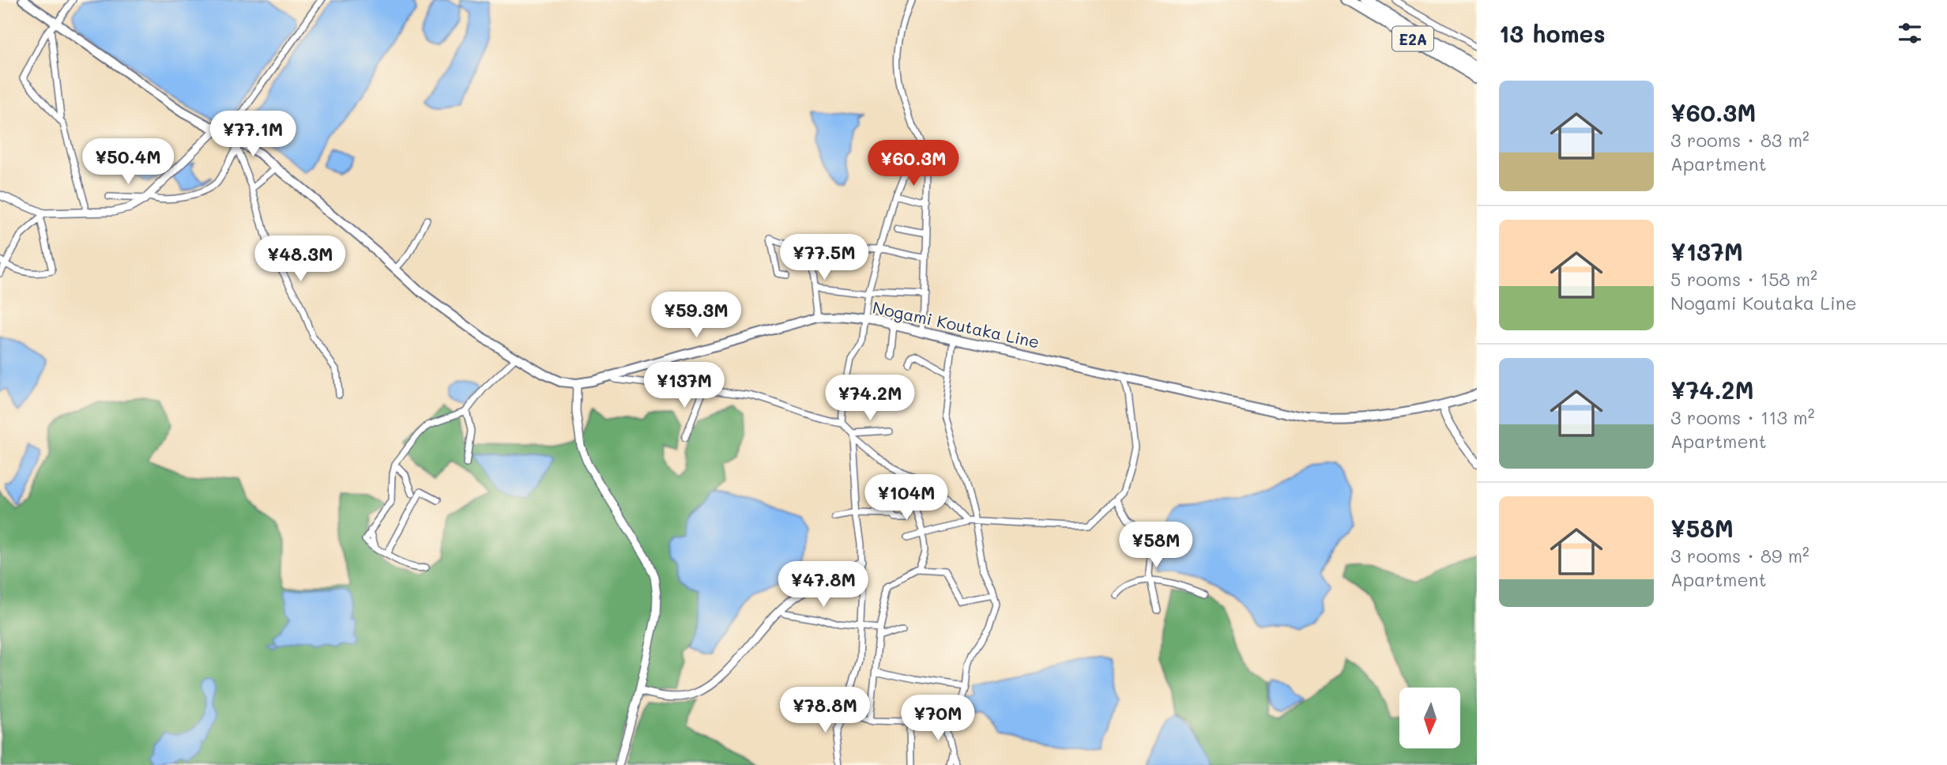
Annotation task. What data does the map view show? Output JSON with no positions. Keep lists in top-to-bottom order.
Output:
{
  "streets": {
    "highway": ["E2A"],
    "main road": ["Nogami Koutaka Line"]
  },
  "north": "bottom",
  "page": {
    "heading": "13 homes",
    "list": [
      {
        "name": "¥60.3M",
        "note": "3 rooms · 83 m² · Apartment"
      },
      {
        "name": "¥137M",
        "note": "5 rooms · 158 m² · Nogami Koutaka Line"
      },
      {
        "name": "¥74.2M",
        "note": "3 rooms · 113 m² · Apartment"
      },
      {
        "name": "¥58M",
        "note": "3 rooms · 89 m² · Apartment"
      }
    ],
    "price": [
      "¥77.1M",
      "¥50.4M",
      "¥60.3M",
      "¥77.5M",
      "¥48.3M",
      "¥59.3M",
      "¥137M",
      "¥74.2M",
      "¥104M",
      "¥58M",
      "¥47.8M",
      "¥78.8M",
      "¥70M"
    ]
  }
}
